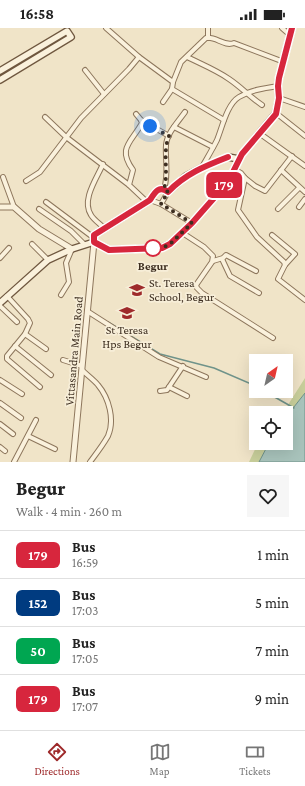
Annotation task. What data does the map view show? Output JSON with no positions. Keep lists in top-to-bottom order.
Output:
{
  "streets": {
    "street": ["Vittasandra Main Road"]
  },
  "places": {
    "other": ["Begur"],
    "school or university": ["St. Teresa School, Begur", "St Teresa Hps Begur"]
  },
  "lines": ["bus line 179"],
  "north": "top right",
  "page": {
    "status": "16:58",
    "on_map": "179",
    "heading": ["Begur", "Walk · 4 min · 260 m"],
    "list": [
      {
        "mark": "179",
        "name": "Bus",
        "note": "16:59",
        "value": "1 min"
      },
      {
        "mark": "152",
        "name": "Bus",
        "note": "17:03",
        "value": "5 min"
      },
      {
        "mark": "50",
        "name": "Bus",
        "note": "17:05",
        "value": "7 min"
      },
      {
        "mark": "179",
        "name": "Bus",
        "note": "17:07",
        "value": "9 min"
      }
    ],
    "tabs": ["Directions", "Map", "Tickets"]
  }
}
